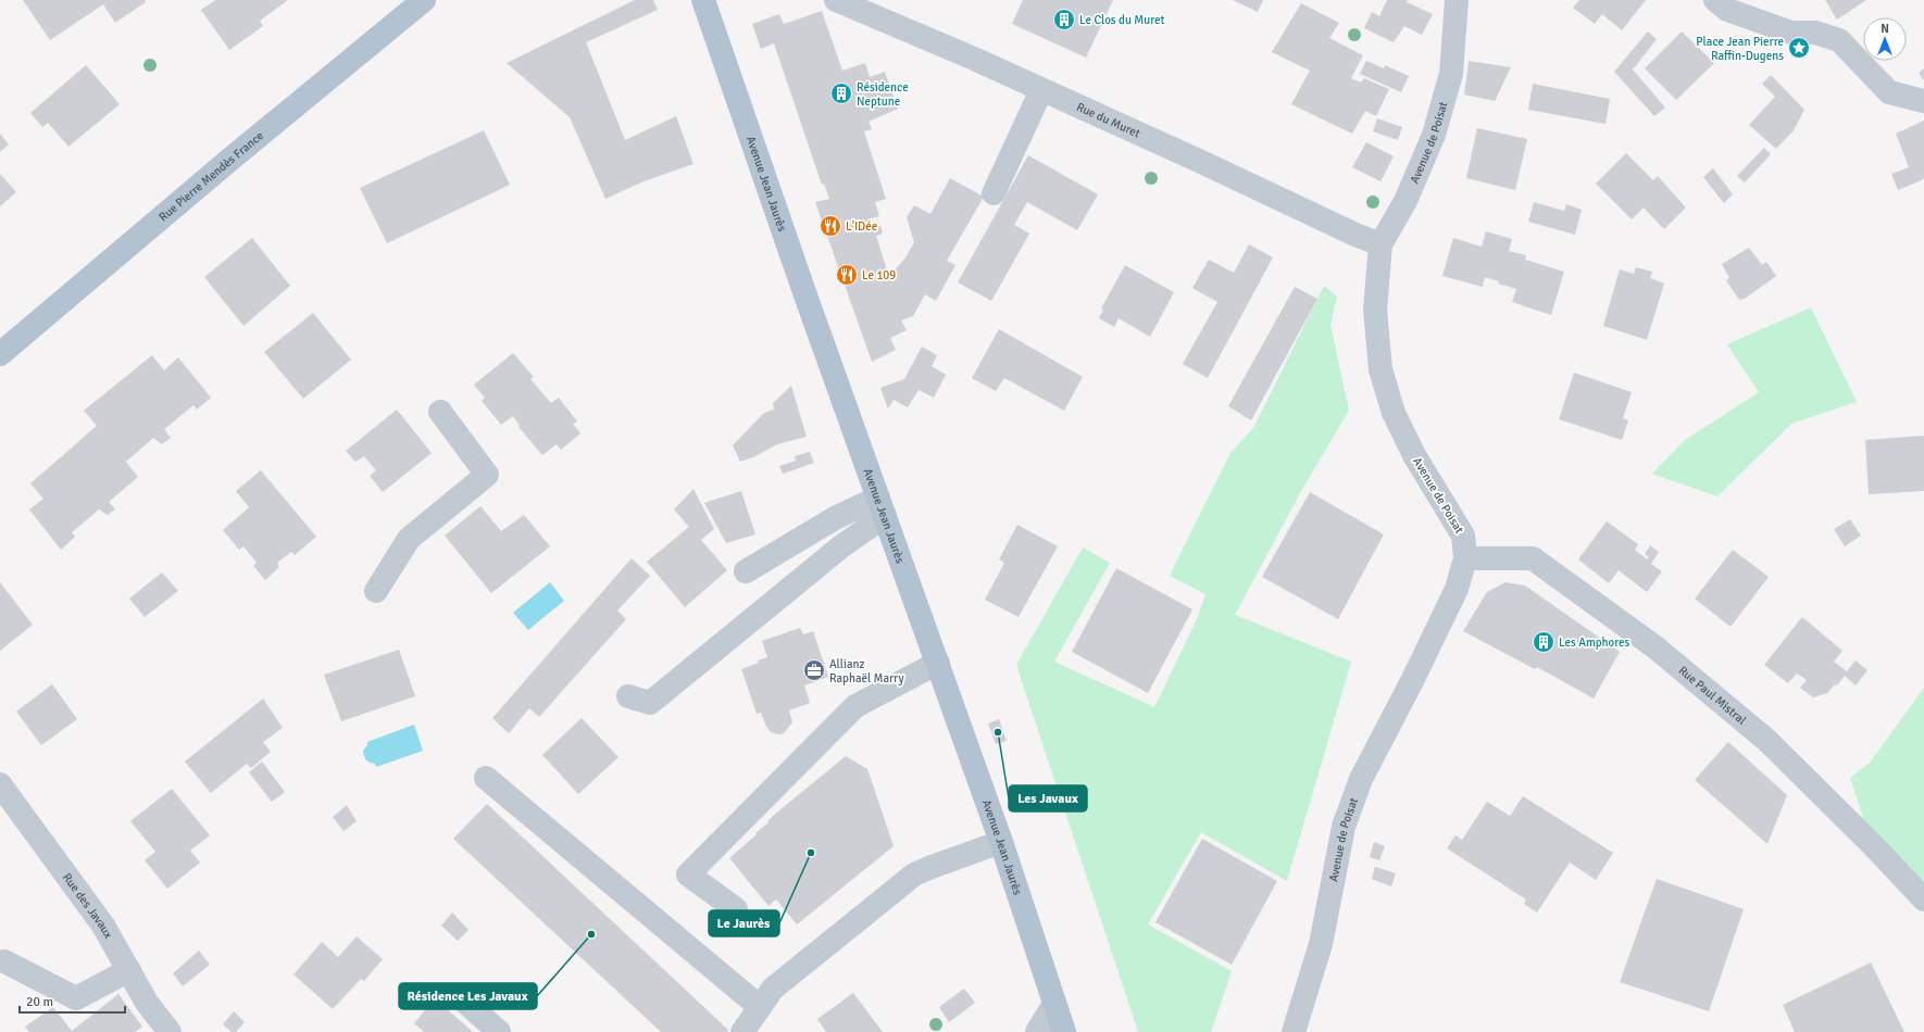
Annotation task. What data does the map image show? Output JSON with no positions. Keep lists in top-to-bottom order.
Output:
{
  "streets": {
    "main road": ["Rue Pierre Mendès France", "Avenue Jean Jaurès"],
    "street": [
      "Rue du Muret",
      "Avenue de Poisat",
      "Rue Paul Mistral",
      "Rue des Javaux"
    ]
  },
  "crossings": [
    ["Rue du Muret", "Avenue de Poisat"],
    ["Avenue de Poisat", "Rue Paul Mistral"]
  ],
  "places": {
    "building": ["Le Clos du Muret", "Résidence Neptune", "Les Amphores"],
    "place": ["Place Jean Pierre Raffin-Dugens"],
    "restaurant": ["L'IDée", "Le 109"],
    "office": ["Allianz Raphaël Marry"],
    "other": ["Les Javaux", "Le Jaurès", "Résidence Les Javaux"]
  },
  "scale_bar": "20 m",
  "north": "top"
}
